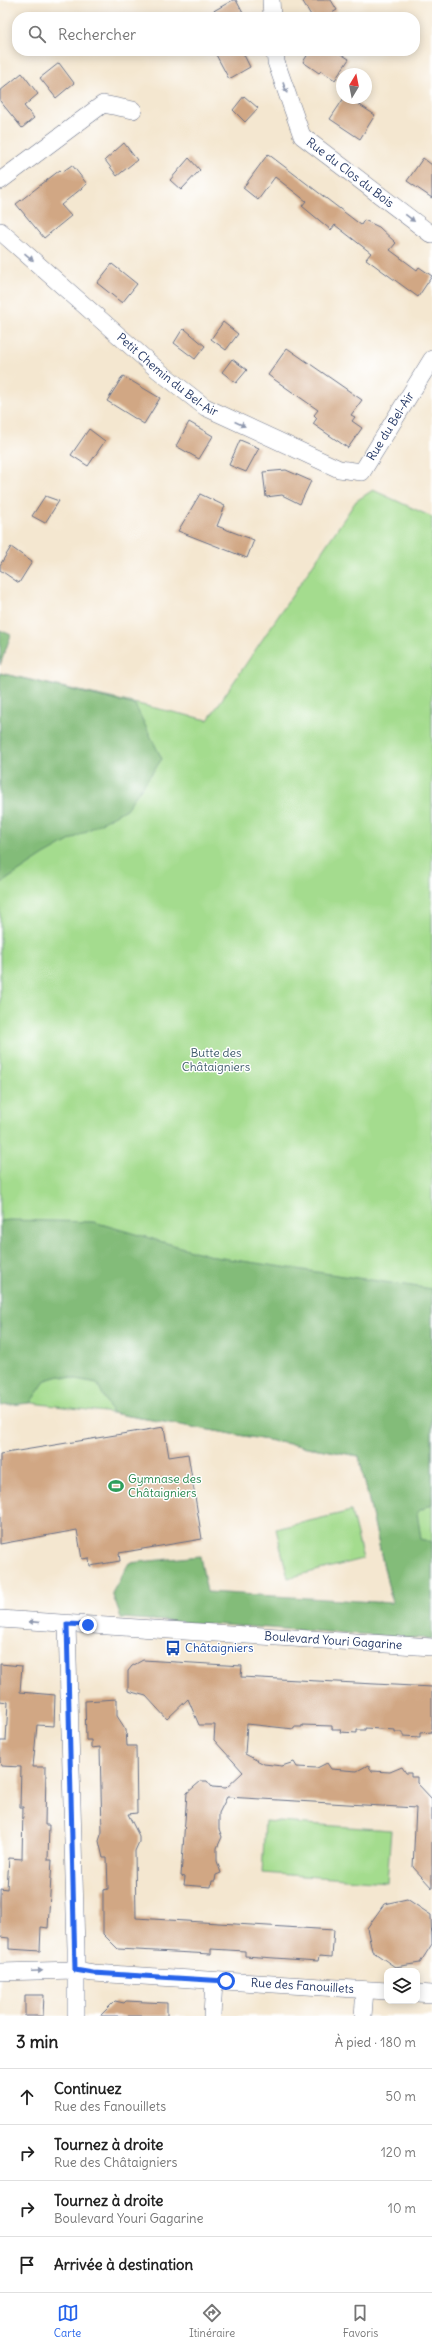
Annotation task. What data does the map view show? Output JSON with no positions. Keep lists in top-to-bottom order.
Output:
{
  "streets": {
    "street": [
      "Rue du Clos du Bois",
      "Petit Chemin du Bel-Air",
      "Rue du Bel-Air",
      "Boulevard Youri Gagarine",
      "Rue des Fanouillets"
    ]
  },
  "crossings": [
    ["Petit Chemin du Bel-Air", "Rue du Bel-Air"]
  ],
  "one_way": ["Rue du Clos du Bois", "Petit Chemin du Bel-Air"],
  "parks": ["Butte des Châtaigniers"],
  "places": {
    "sports": ["Gymnase des Châtaigniers"],
    "bus stop": ["Châtaigniers"]
  },
  "north": "top",
  "page": {
    "search": "Rechercher",
    "heading": ["3 min", "À pied · 180 m"],
    "list": [
      ["Continuez", "Rue des Fanouillets", "50 m"],
      ["Tournez à droite", "Rue des Châtaigniers", "120 m"],
      ["Tournez à droite", "Boulevard Youri Gagarine", "10 m"],
      "Arrivée à destination"
    ],
    "nav": ["Carte", "Itinéraire", "Favoris"]
  }
}
